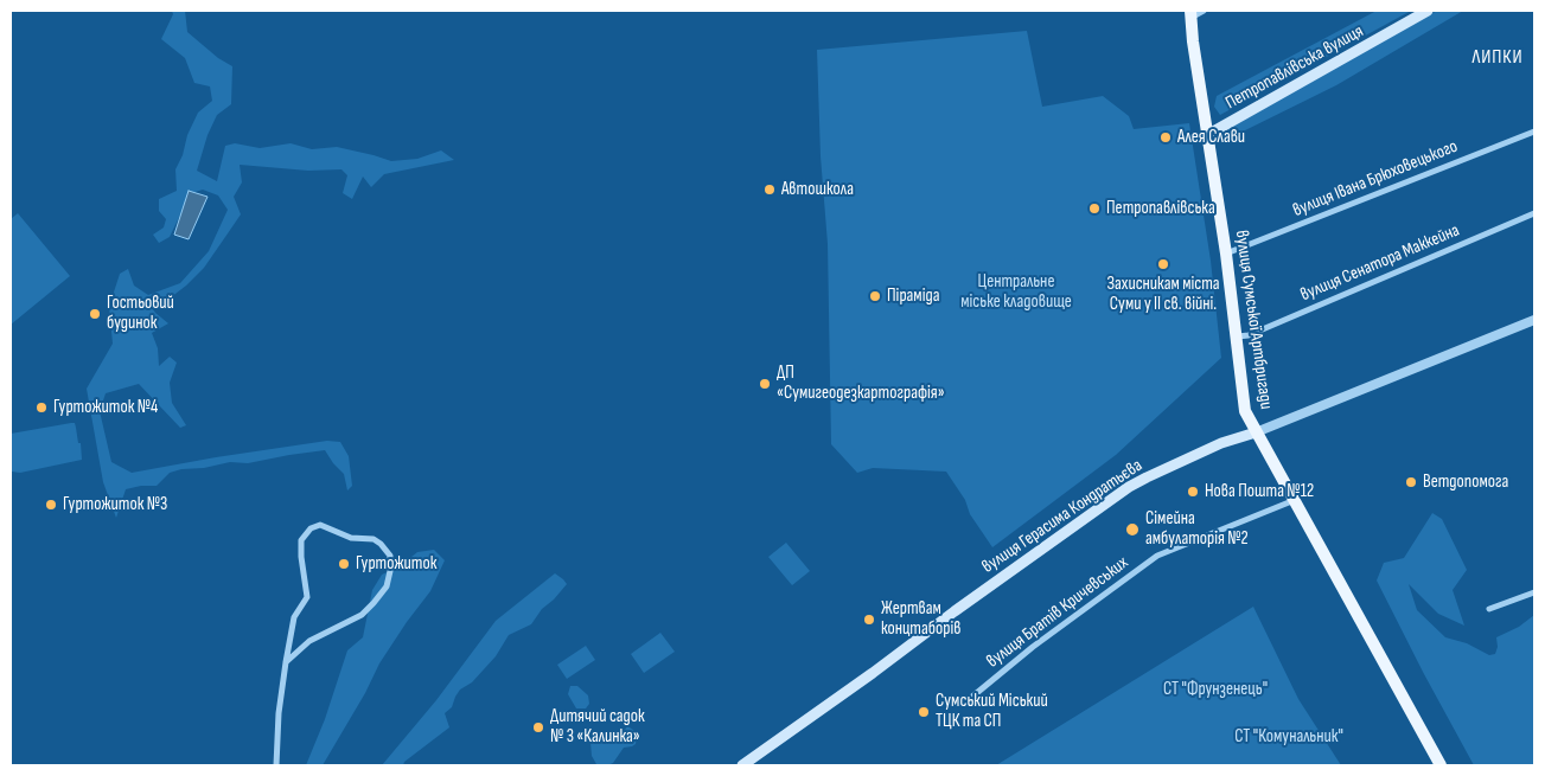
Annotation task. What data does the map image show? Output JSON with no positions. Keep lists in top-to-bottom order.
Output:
{
  "streets": {
    "main road": ["Петропавлівська вулиця", "вулиця Сумської Артбригади", "вулиця Герасима Кондратьєва"],
    "street": ["вулиця Івана Брюховецького", "вулиця Сенатора Маккейна", "вулиця Братів Кричевських"]
  },
  "crossings": [
    ["Петропавлівська вулиця", "вулиця Сумської Артбригади"],
    ["вулиця Івана Брюховецького", "вулиця Сумської Артбригади"],
    ["вулиця Сенатора Маккейна", "вулиця Сумської Артбригади"],
    ["вулиця Сумської Артбригади", "вулиця Герасима Кондратьєва"],
    ["вулиця Сумської Артбригади", "вулиця Братів Кричевських"]
  ],
  "districts": ["ЛИПКИ"],
  "parks": ["Центральне міське кладовище", "СТ \"Фрунзенець\"", "СТ \"Комунальник\""],
  "places": [
    "Алея Слави",
    "Автошкола",
    "Петропавлівська",
    "Захисникам міста Суми у ІІ св. війні.",
    "Піраміда",
    "Гостьовий будинок",
    "ДП «Сумигеодезкартографія»",
    "Гуртожиток №4",
    "Ветдопомога",
    "Нова Пошта №12",
    "Гуртожиток №3",
    "Сімейна амбулаторія №2",
    "Гуртожиток",
    "Жертвам концтаборів",
    "Сумський Міський ТЦК та СП",
    "Дитячий садок № 3 «Калинка»"
  ]
}
